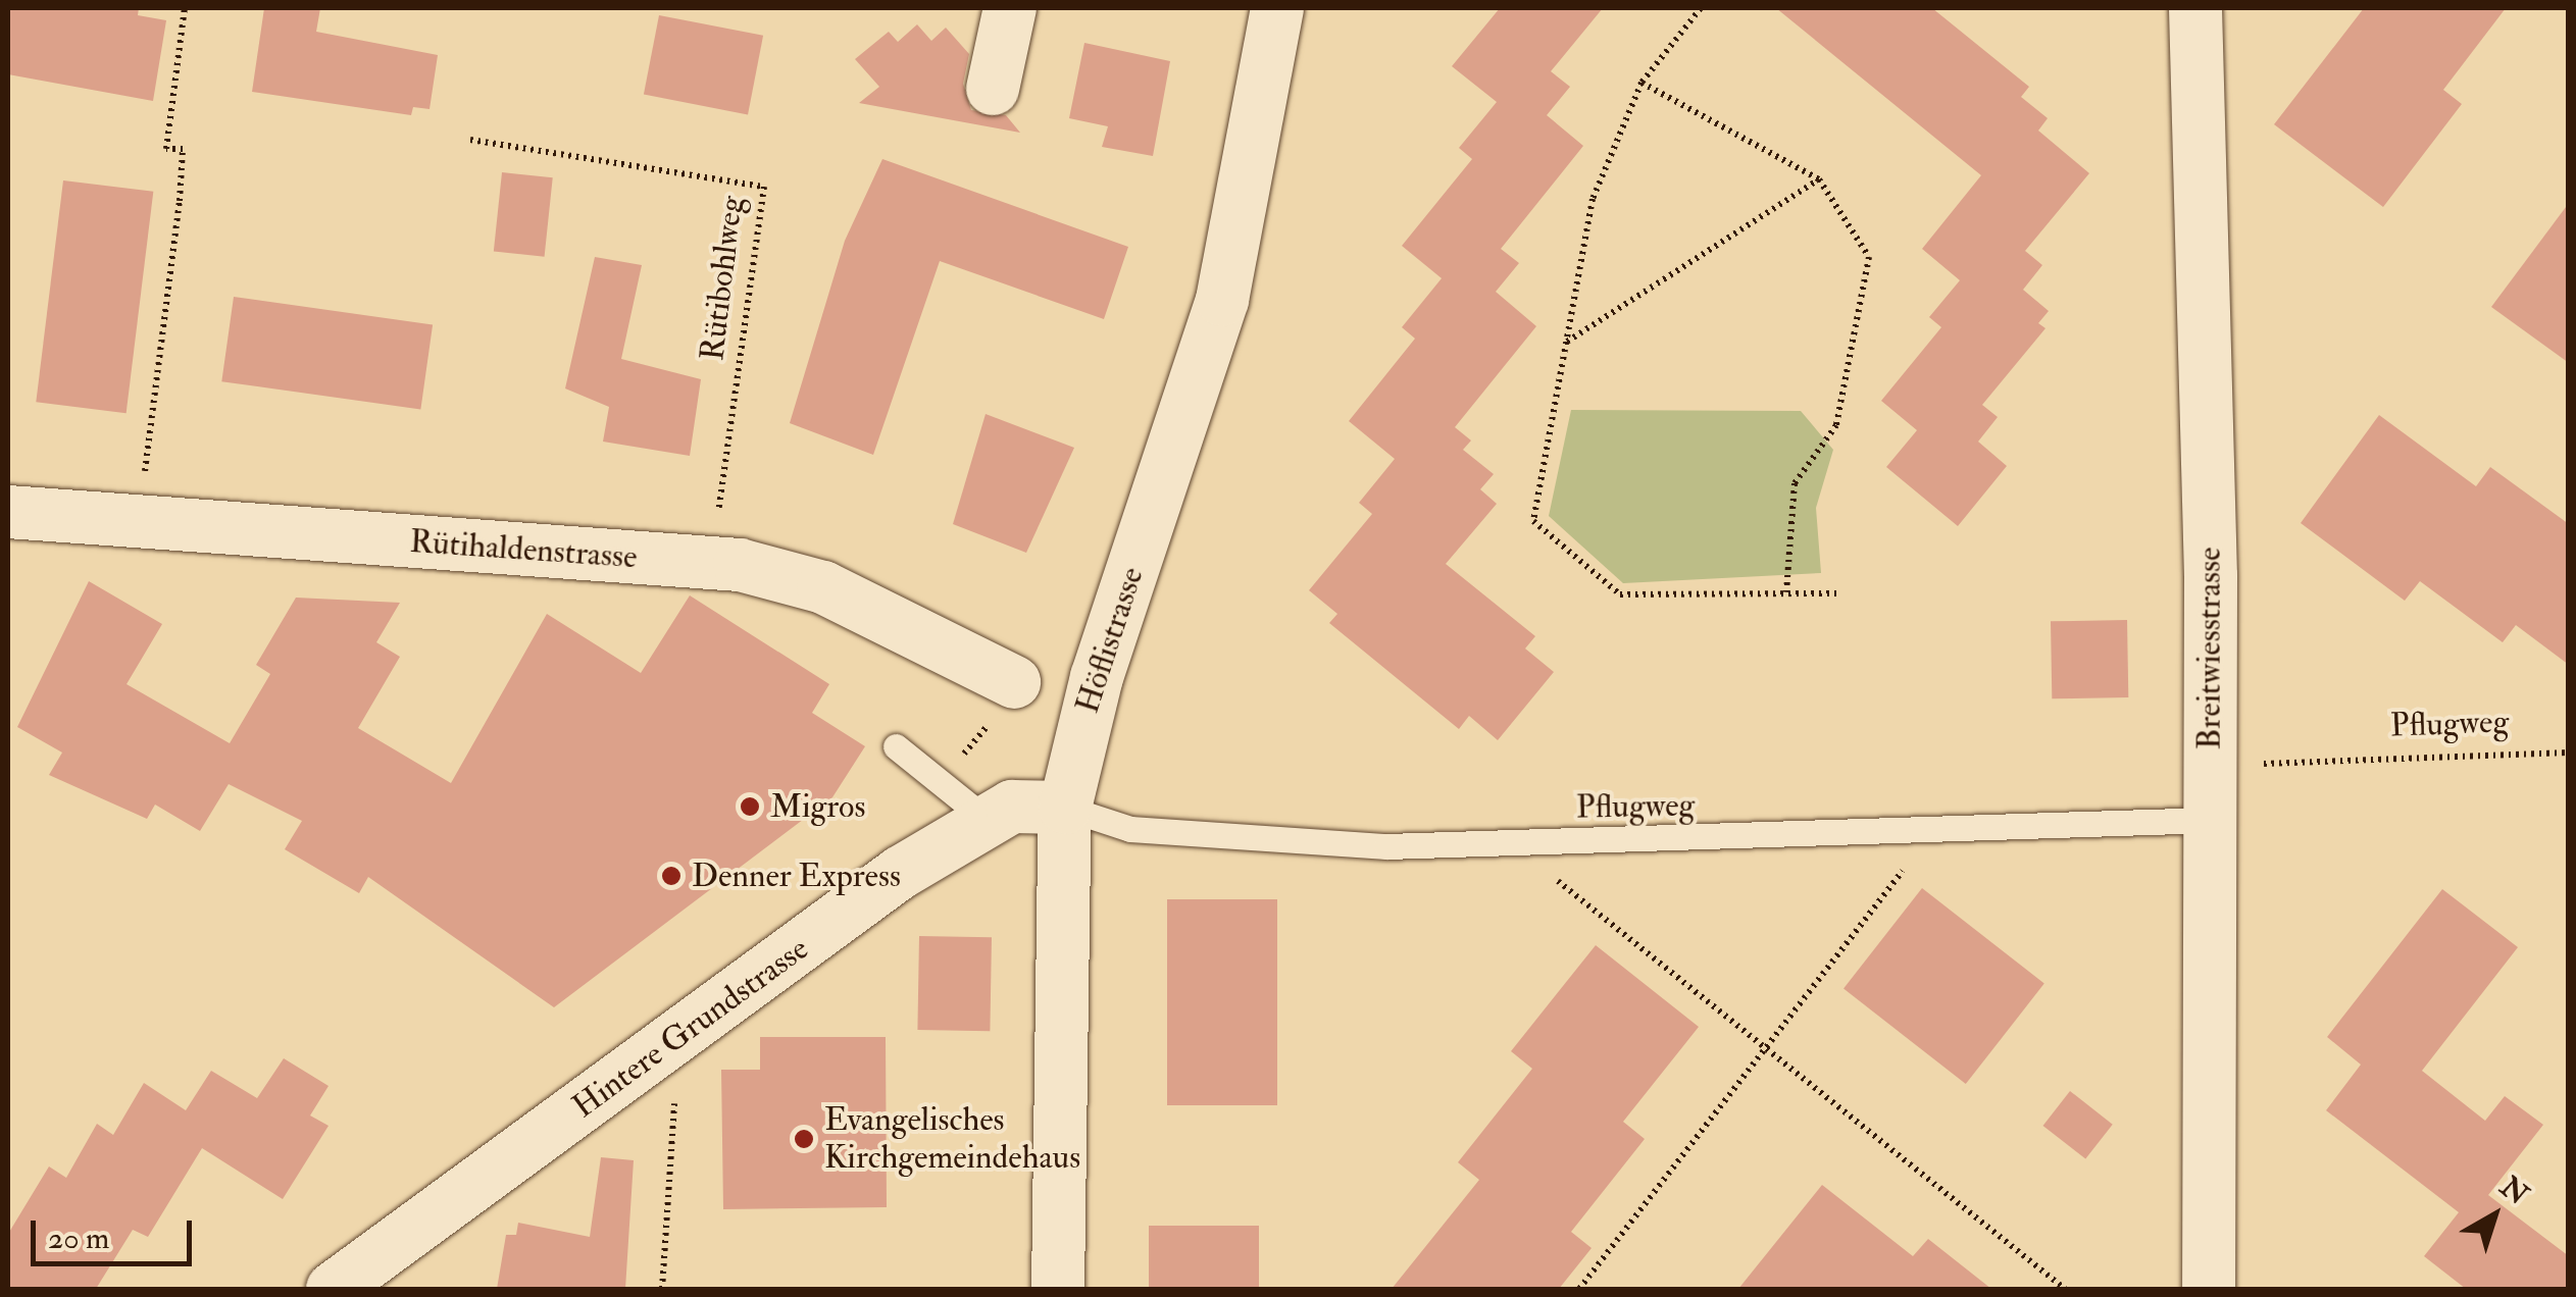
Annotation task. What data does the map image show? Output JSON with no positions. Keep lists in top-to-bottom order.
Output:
{
  "streets": {
    "street": [
      "Rütihaldenstrasse",
      "Höflistrasse",
      "Breitwiesstrasse",
      "Hintere Grundstrasse"
    ],
    "lane": ["Pflugweg"],
    "path": ["Rütibohlweg"]
  },
  "crossings": [
    ["Höflistrasse", "Pflugweg"],
    ["Höflistrasse", "Hintere Grundstrasse"],
    ["Breitwiesstrasse", "Pflugweg"],
    ["Pflugweg", "Hintere Grundstrasse"]
  ],
  "places": ["Migros", "Denner Express", "Evangelisches Kirchgemeindehaus"],
  "scale_bar": "20 m",
  "north": "top right"
}
